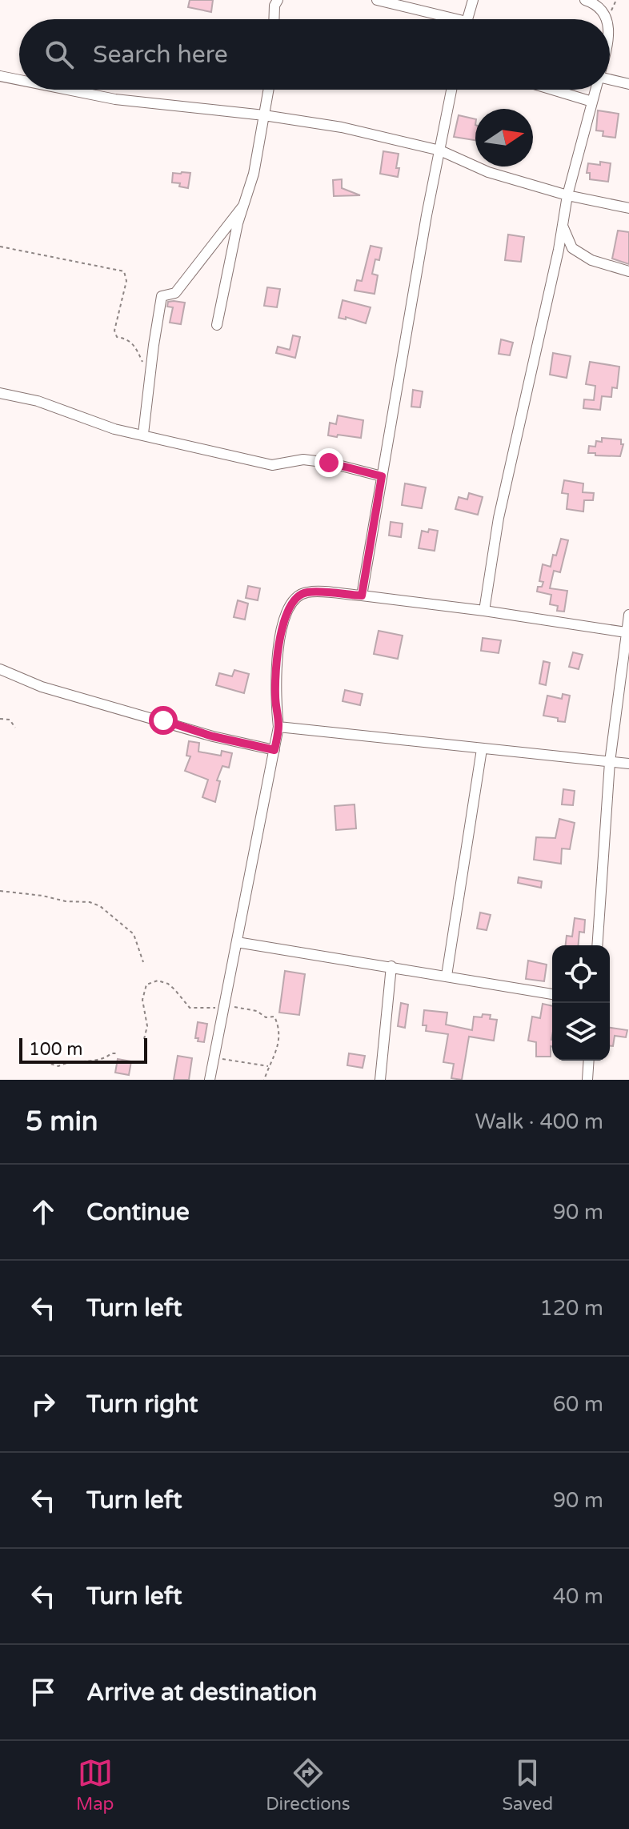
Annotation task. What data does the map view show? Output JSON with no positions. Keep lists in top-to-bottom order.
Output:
{
  "scale_bar": "100 m",
  "north": "right",
  "page": {
    "search": "Search here",
    "scale": "100 m",
    "heading": ["5 min", "Walk · 400 m"],
    "list": [
      ["Continue", "90 m"],
      ["Turn left", "120 m"],
      ["Turn right", "60 m"],
      ["Turn left", "90 m"],
      ["Turn left", "40 m"],
      "Arrive at destination"
    ],
    "nav": ["Map", "Directions", "Saved"]
  }
}
